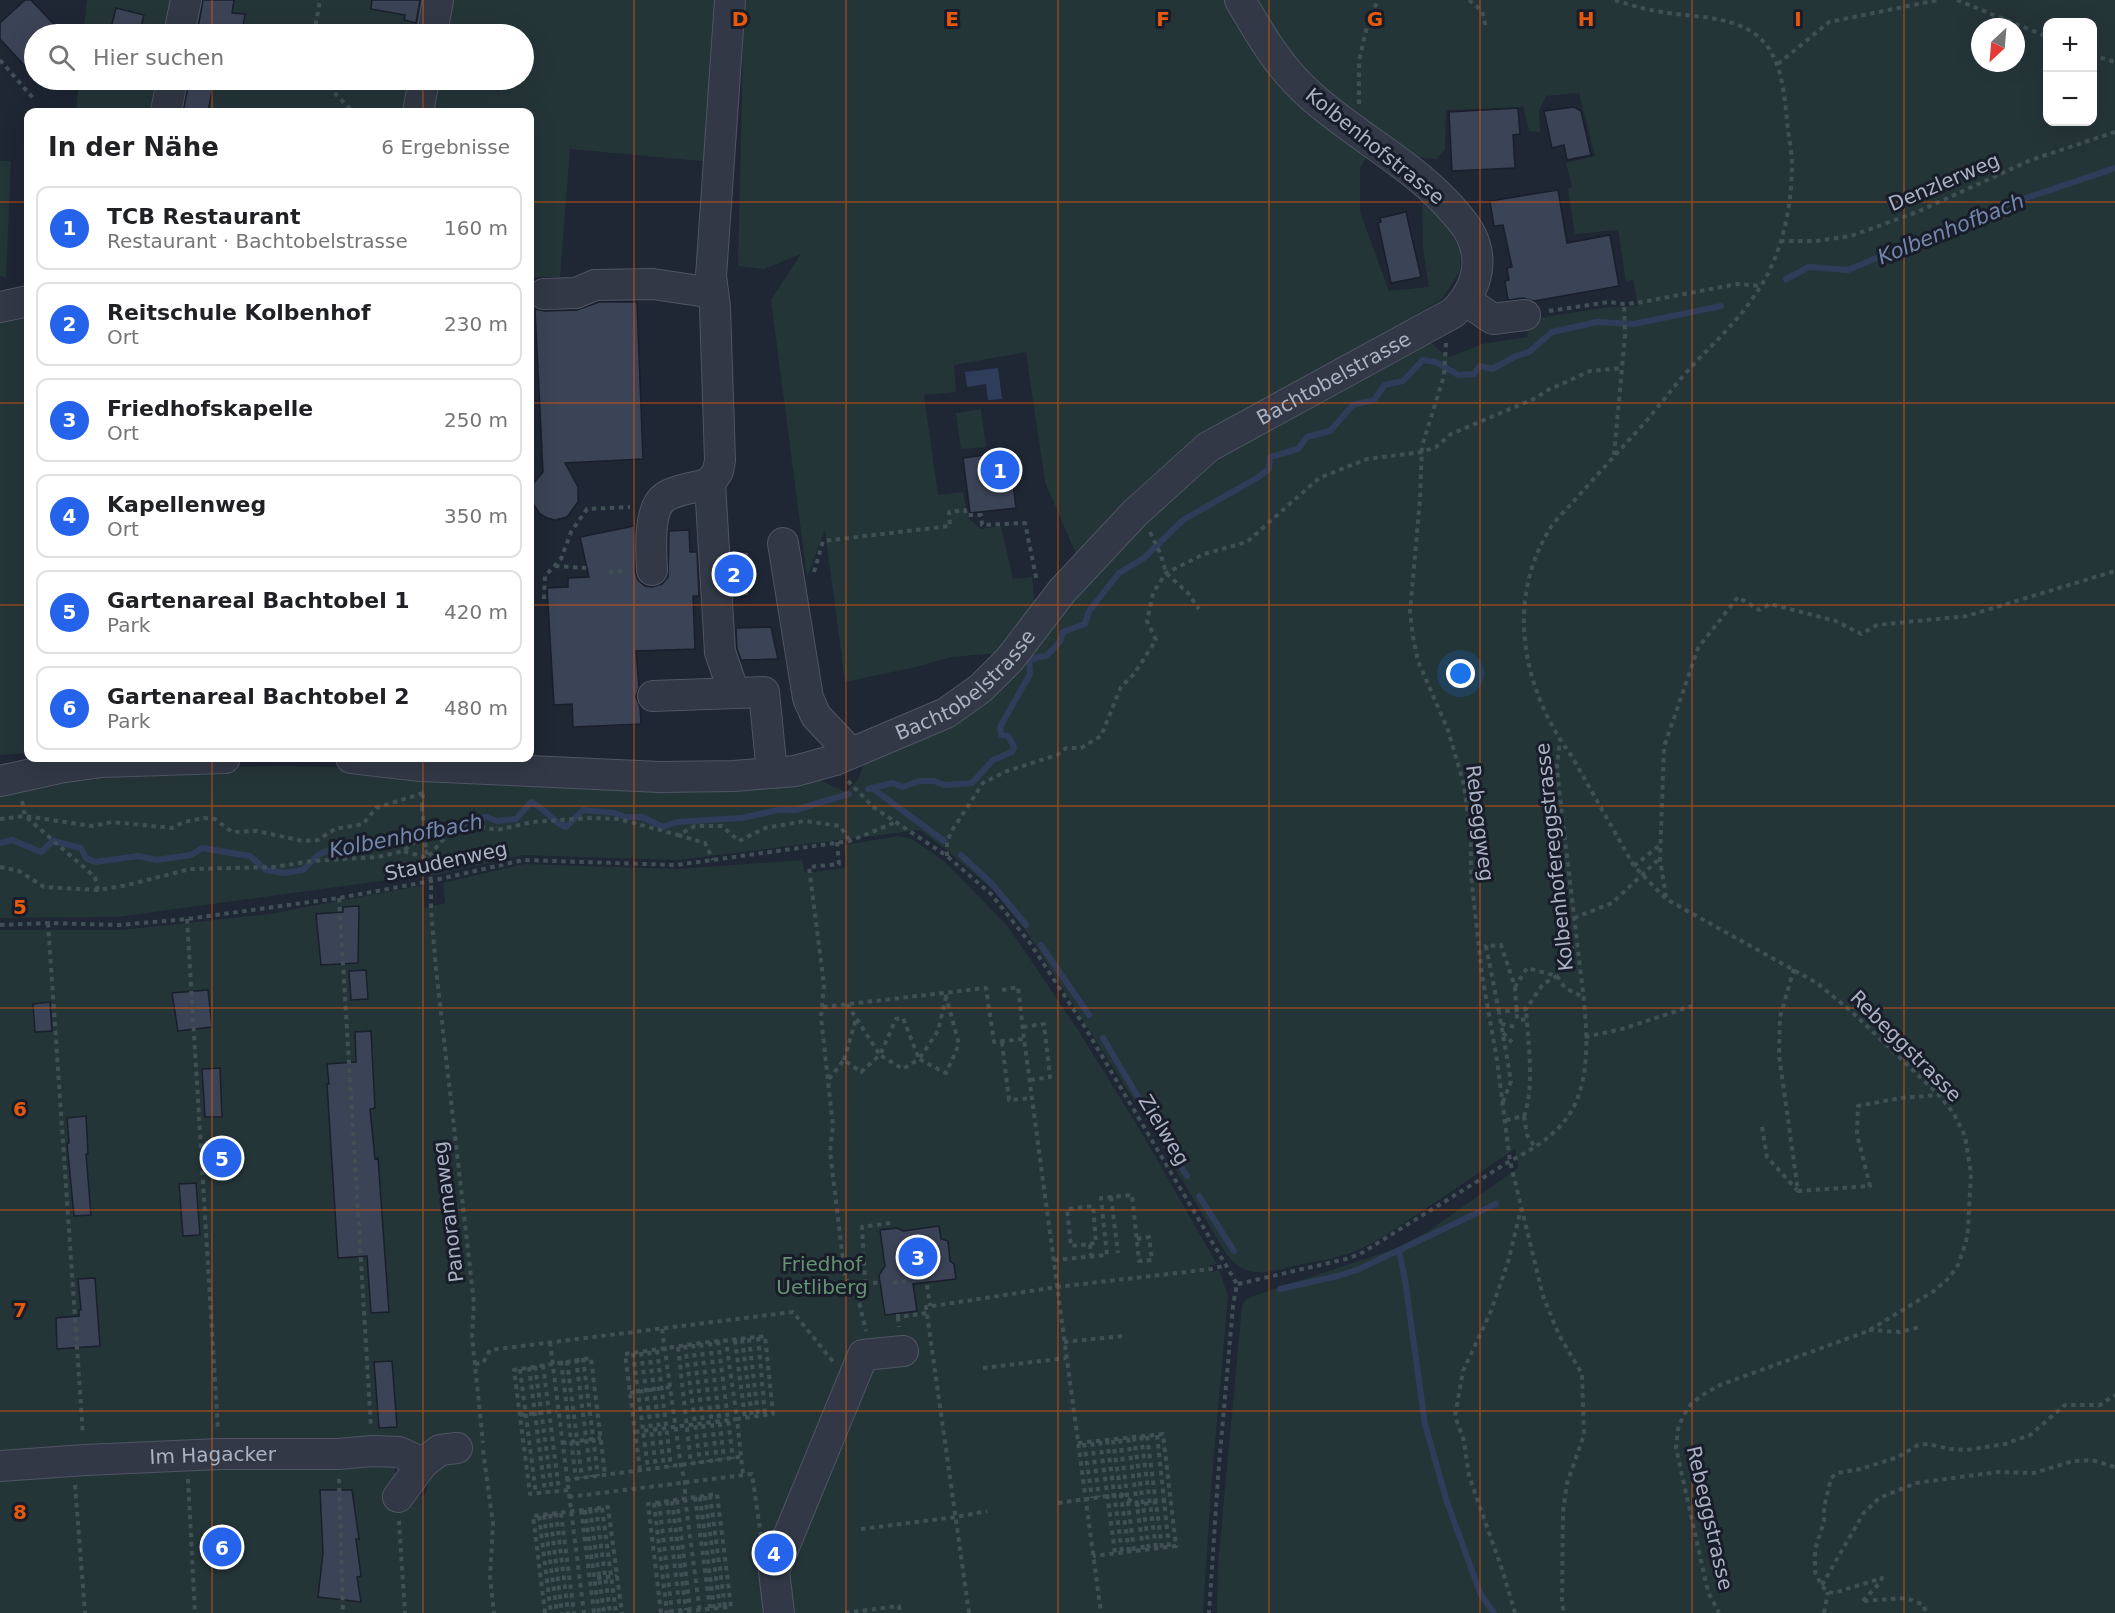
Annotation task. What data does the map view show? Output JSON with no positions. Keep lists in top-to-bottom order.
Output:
{
  "streets": {
    "street": ["Kolbenhofstrasse", "Bachtobelstrasse", "Im Hagacker"],
    "path": [
      "Denzlerweg",
      "Rebeggweg",
      "Kolbenhofereggstrasse",
      "Staudenweg",
      "Rebeggstrasse",
      "Zielweg",
      "Panoramaweg"
    ]
  },
  "crossings": [
    ["Kolbenhofstrasse", "Bachtobelstrasse"],
    ["Denzlerweg", "Kolbenhofereggstrasse"],
    ["Bachtobelstrasse", "Zielweg"],
    ["Rebeggweg", "Kolbenhofereggstrasse"],
    ["Kolbenhofereggstrasse", "Rebeggstrasse"],
    ["Kolbenhofereggstrasse", "Zielweg"],
    ["Staudenweg", "Zielweg"],
    ["Staudenweg", "Panoramaweg"]
  ],
  "water": ["Kolbenhofbach"],
  "parks": ["Friedhof Uetliberg"],
  "north": "bottom left",
  "page": {
    "map_buttons": ["+", "−"],
    "search": "Hier suchen",
    "heading": ["In der Nähe", "6 Ergebnisse"],
    "list": [
      {
        "mark": "1",
        "name": "TCB Restaurant",
        "note": "Restaurant · Bachtobelstrasse",
        "value": "160 m"
      },
      {
        "mark": "2",
        "name": "Reitschule Kolbenhof",
        "note": "Ort",
        "value": "230 m"
      },
      {
        "mark": "3",
        "name": "Friedhofskapelle",
        "note": "Ort",
        "value": "250 m"
      },
      {
        "mark": "4",
        "name": "Kapellenweg",
        "note": "Ort",
        "value": "350 m"
      },
      {
        "mark": "5",
        "name": "Gartenareal Bachtobel 1",
        "note": "Park",
        "value": "420 m"
      },
      {
        "mark": "6",
        "name": "Gartenareal Bachtobel 2",
        "note": "Park",
        "value": "480 m"
      }
    ],
    "pins": [
      "1",
      "2",
      "5",
      "3",
      "6",
      "4"
    ]
  },
  "grid": {
    "columns": [
      "D",
      "E",
      "F",
      "G",
      "H",
      "I"
    ],
    "rows": [
      "5",
      "6",
      "7",
      "8"
    ]
  }
}
